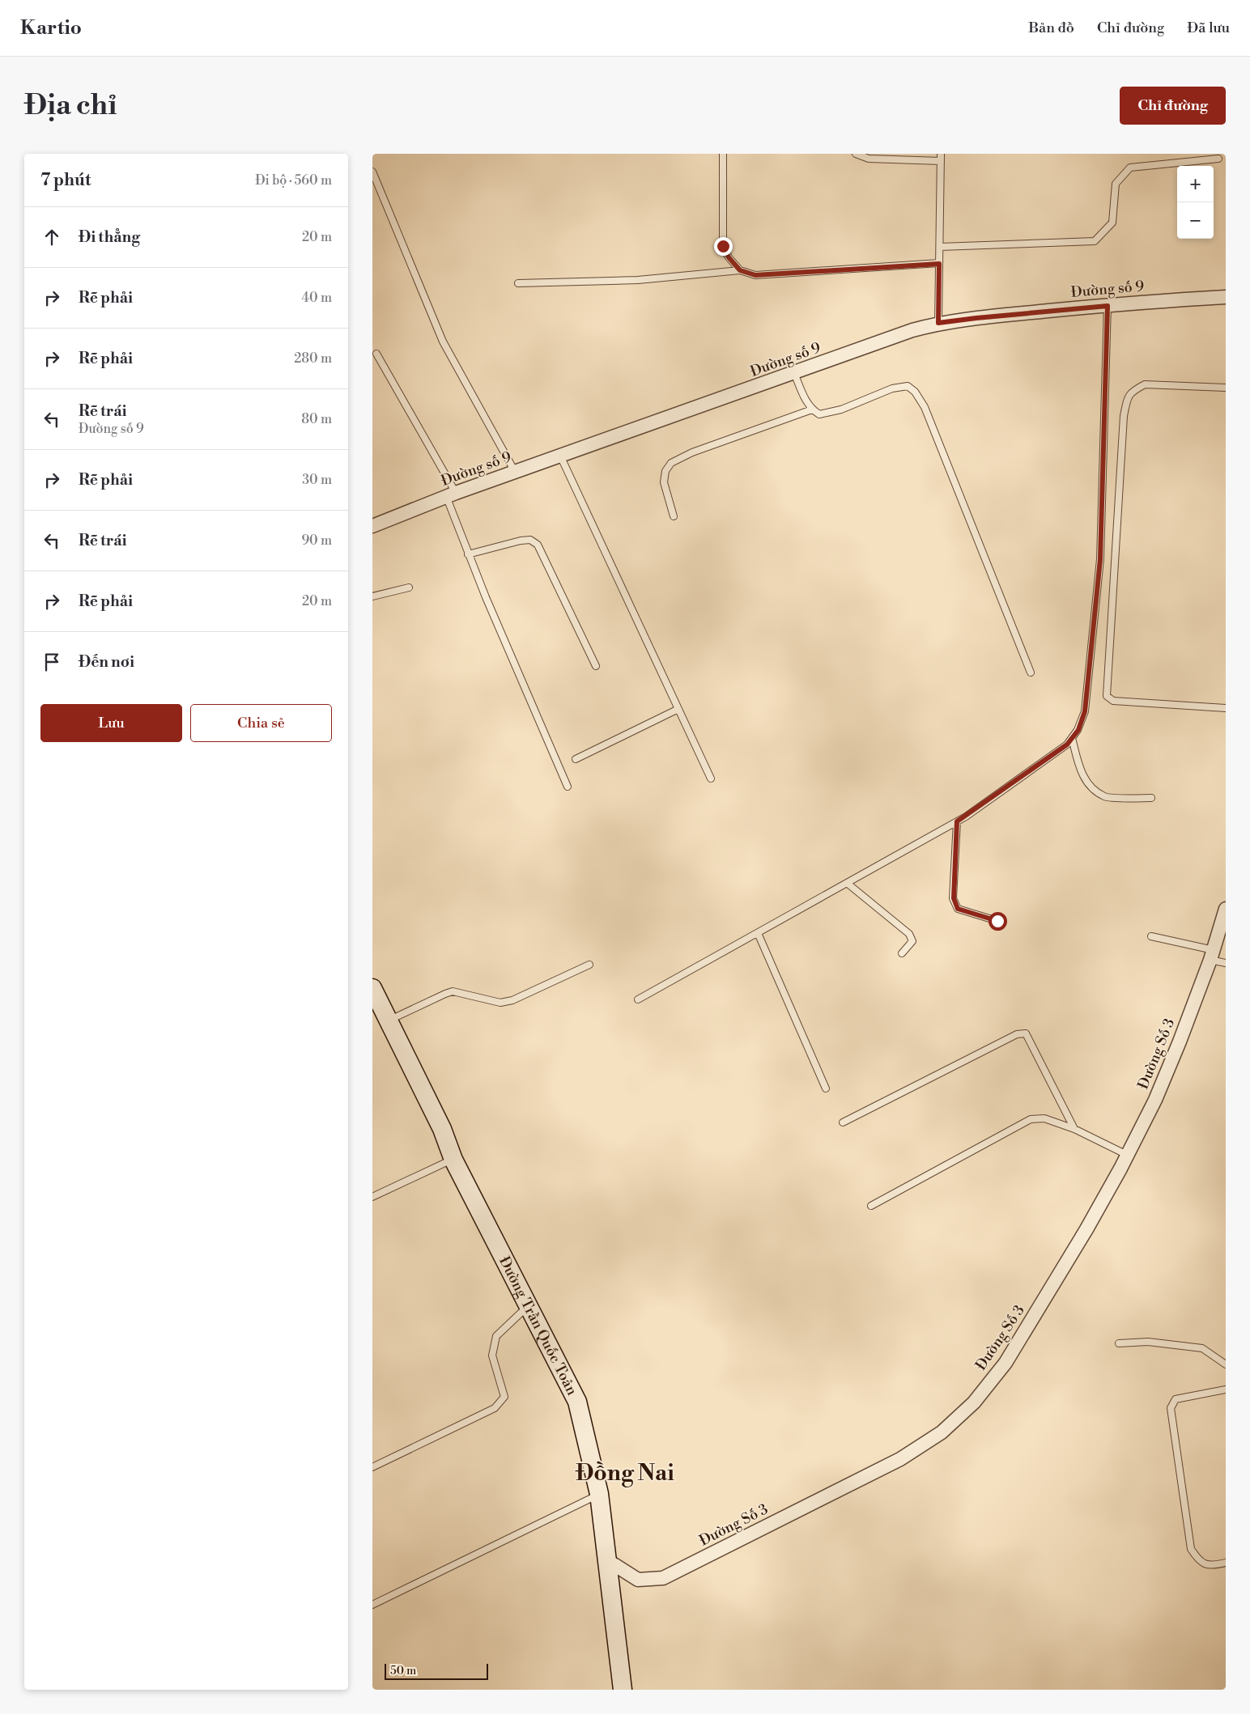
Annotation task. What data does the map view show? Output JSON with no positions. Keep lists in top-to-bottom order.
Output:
{
  "streets": {
    "main road": ["Đường Trần Quốc Toản"],
    "street": ["Đường số 9", "Đường Số 3"]
  },
  "crossings": [
    ["Đường Số 3", "Đường Trần Quốc Toản"]
  ],
  "districts": ["Đồng Nai"],
  "scale_bar": "50 m",
  "page": {
    "header": "Kartio",
    "nav": ["Bản đồ", "Chỉ đường", "Đã lưu"],
    "buttons": [
      "Chỉ đường",
      ["Lưu", "Chia sẻ"]
    ],
    "title": "Địa chỉ",
    "heading": ["7 phút", "Đi bộ · 560 m"],
    "map_buttons": ["+", "−"],
    "list": [
      ["Đi thẳng", "20 m"],
      ["Rẽ phải", "40 m"],
      ["Rẽ phải", "280 m"],
      ["Rẽ trái", "Đường số 9", "80 m"],
      ["Rẽ phải", "30 m"],
      ["Rẽ trái", "90 m"],
      ["Rẽ phải", "20 m"],
      "Đến nơi"
    ],
    "scale": "50 m"
  }
}
